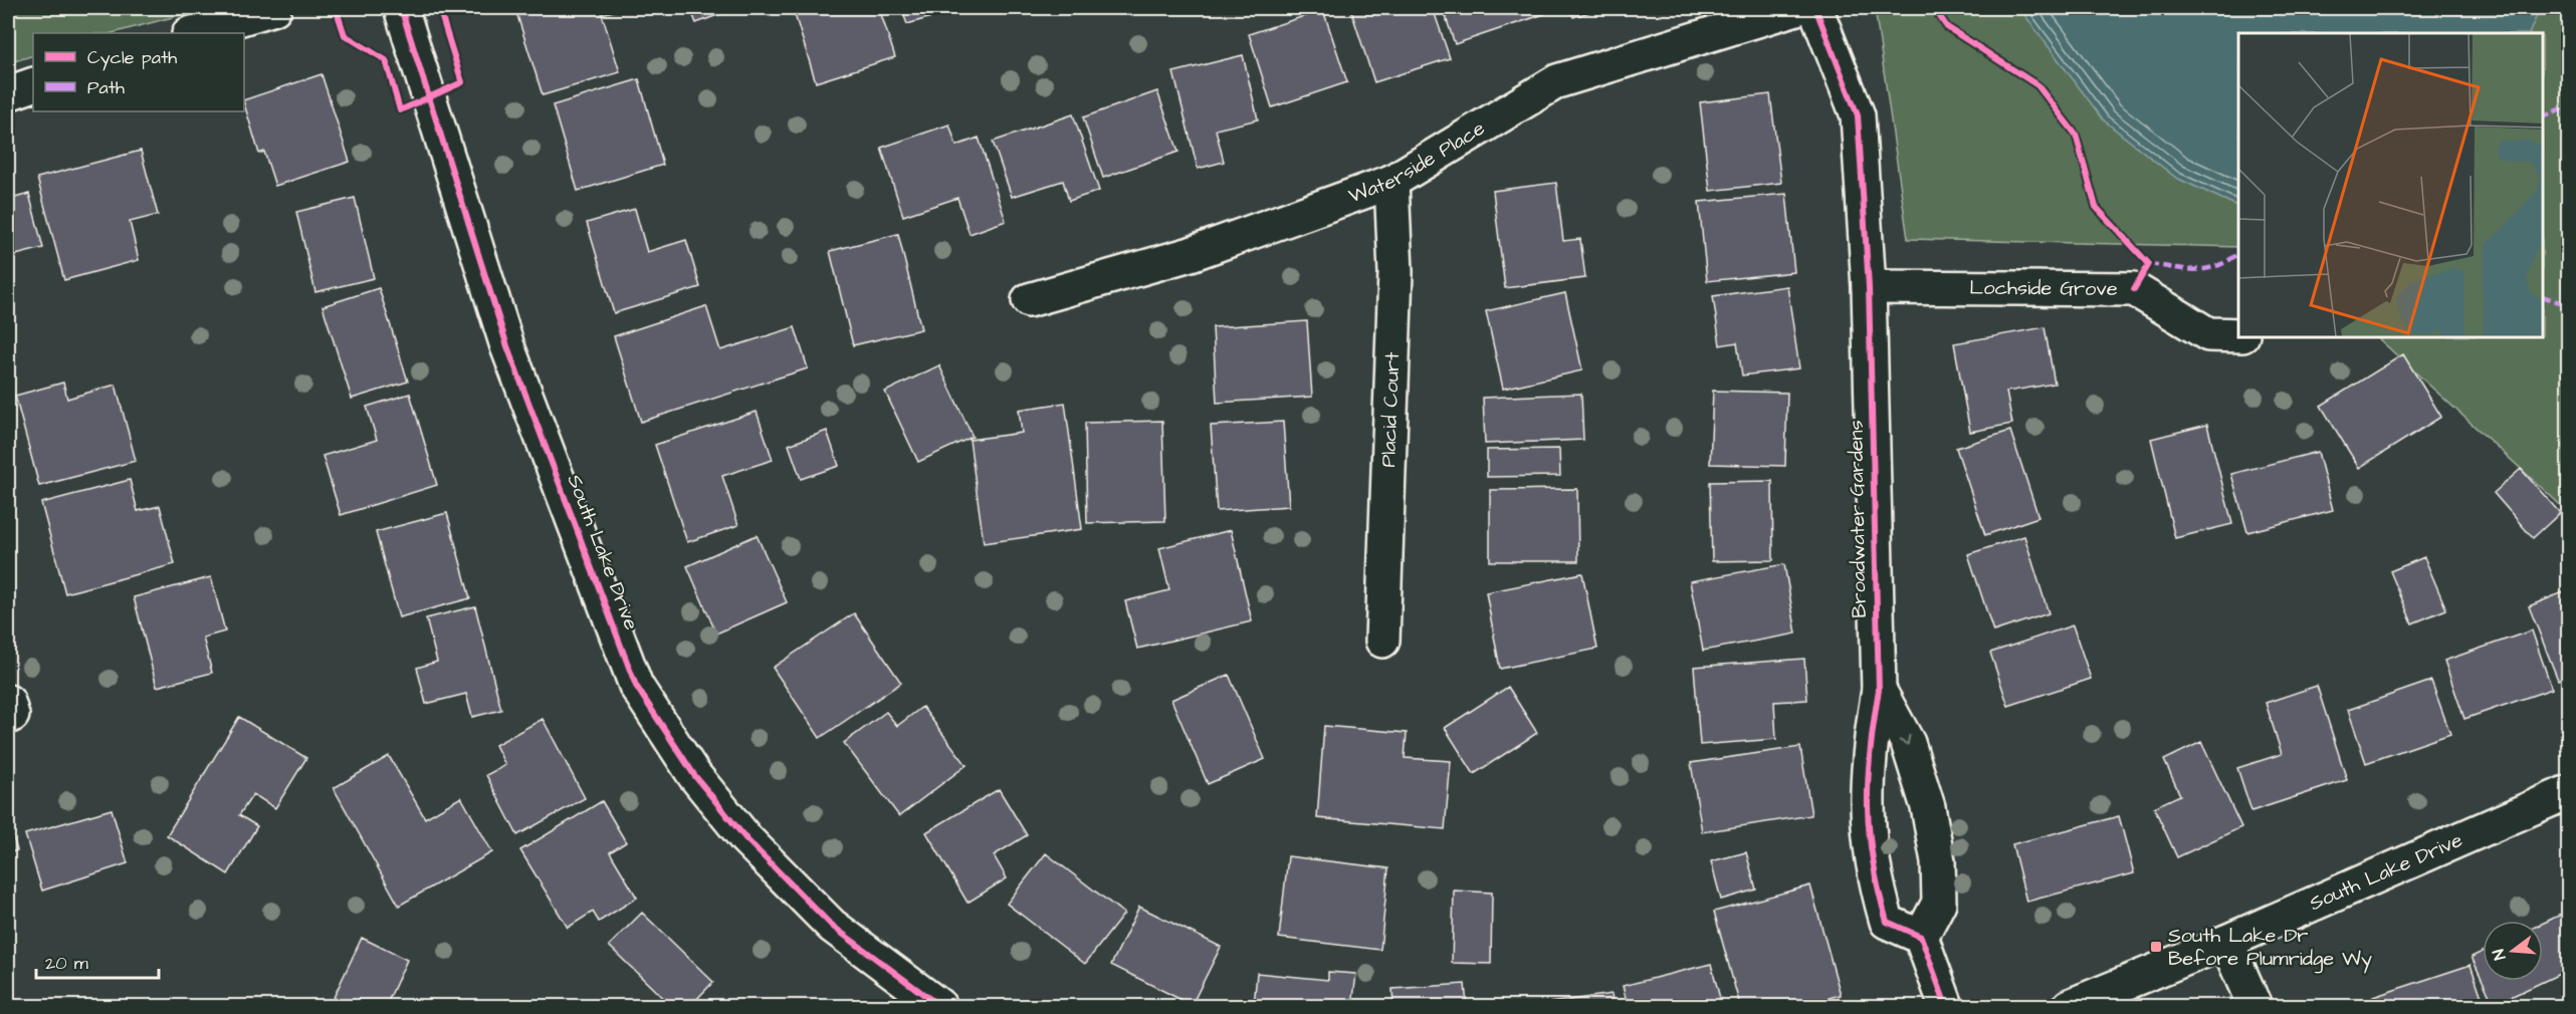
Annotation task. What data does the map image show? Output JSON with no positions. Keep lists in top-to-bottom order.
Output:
{
  "streets": {
    "street": [
      "Waterside Place",
      "Lochside Grove",
      "Placid Court",
      "Broadwater Gardens",
      "South Lake Drive"
    ]
  },
  "crossings": [
    ["Waterside Place", "Placid Court"],
    ["Lochside Grove", "Broadwater Gardens"]
  ],
  "places": {
    "transit": ["South Lake Dr Before Plumridge Wy"]
  },
  "legend": ["Cycle path", "Path"],
  "scale_bar": "20 m",
  "north": "left"
}
